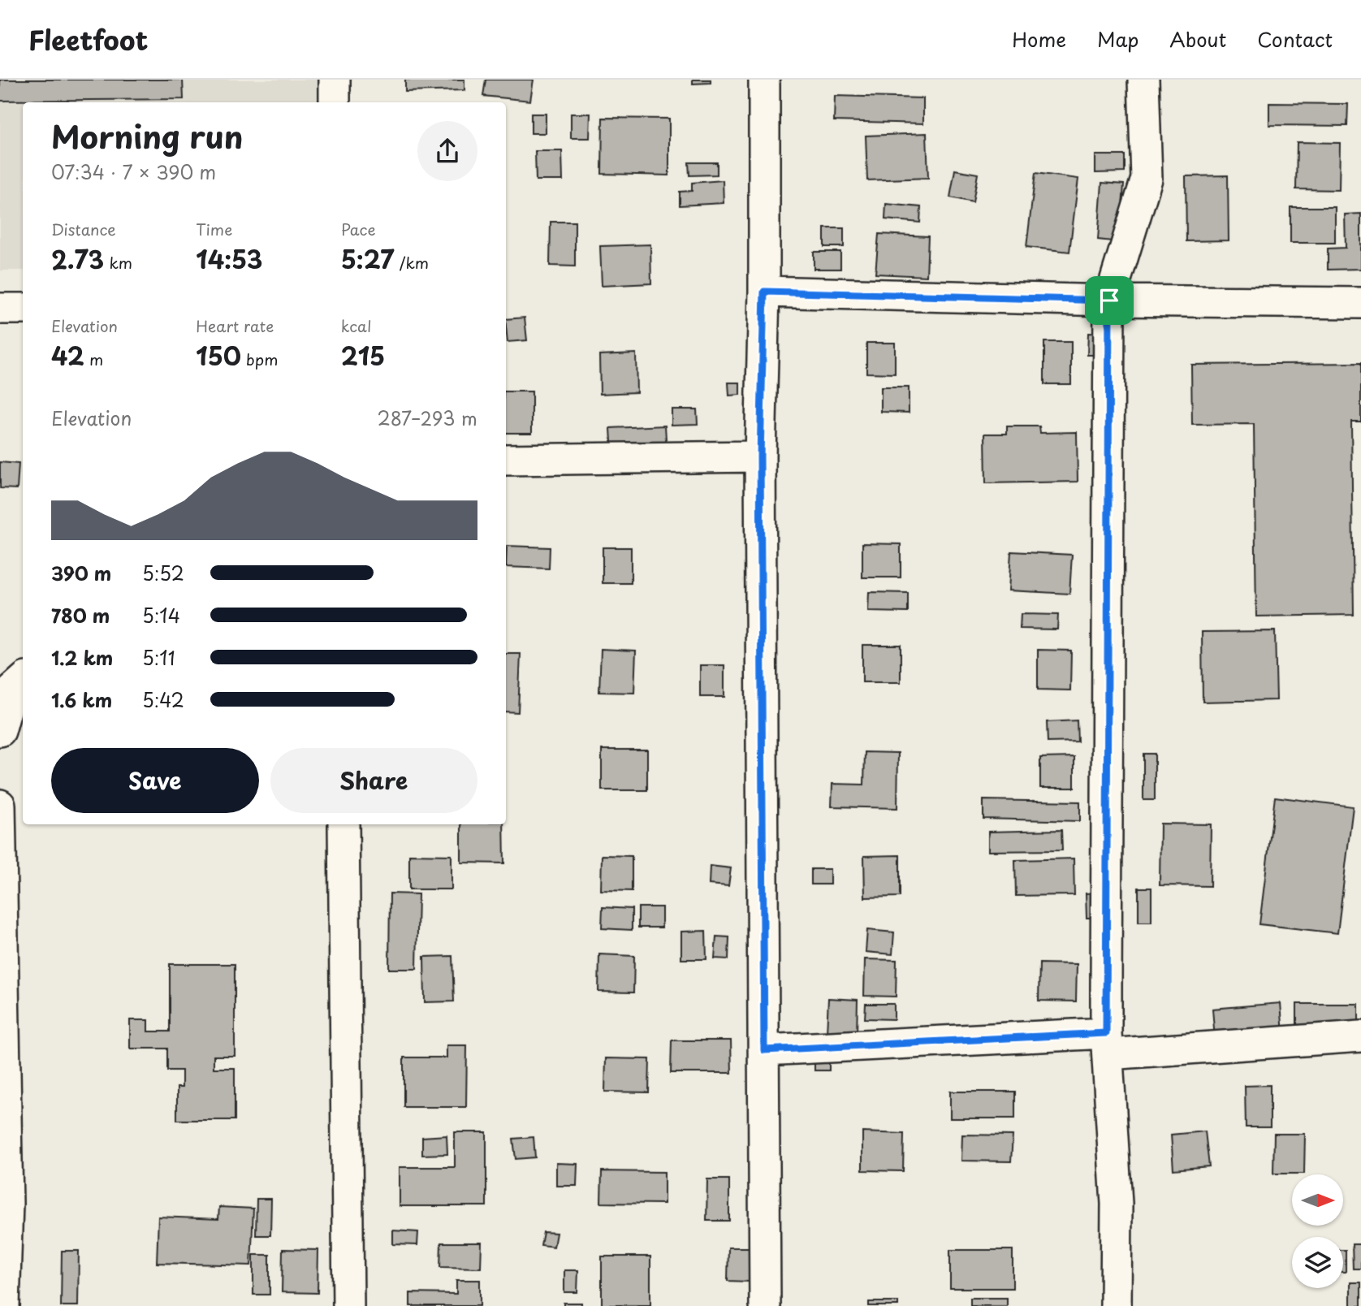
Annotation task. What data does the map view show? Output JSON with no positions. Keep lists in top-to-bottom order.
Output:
{
  "north": "right",
  "page": {
    "header": "Fleetfoot",
    "nav": [
      "Home",
      "Map",
      "About",
      "Contact"
    ],
    "heading": ["Morning run", "07:34 · 7 × 390 m"],
    "stats": [
      ["Distance", "2.73 km"],
      ["Time", "14:53"],
      ["Pace", "5:27 /km"],
      ["Elevation", "42 m"],
      ["Heart rate", "150 bpm"],
      ["kcal", "215"]
    ],
    "chart": ["Elevation", "287–293 m"],
    "list": [
      {
        "name": "390 m",
        "note": "5:52"
      },
      {
        "name": "780 m",
        "note": "5:14"
      },
      {
        "name": "1.2 km",
        "note": "5:11"
      },
      {
        "name": "1.6 km",
        "note": "5:42"
      }
    ],
    "buttons": ["Save", "Share"]
  }
}
